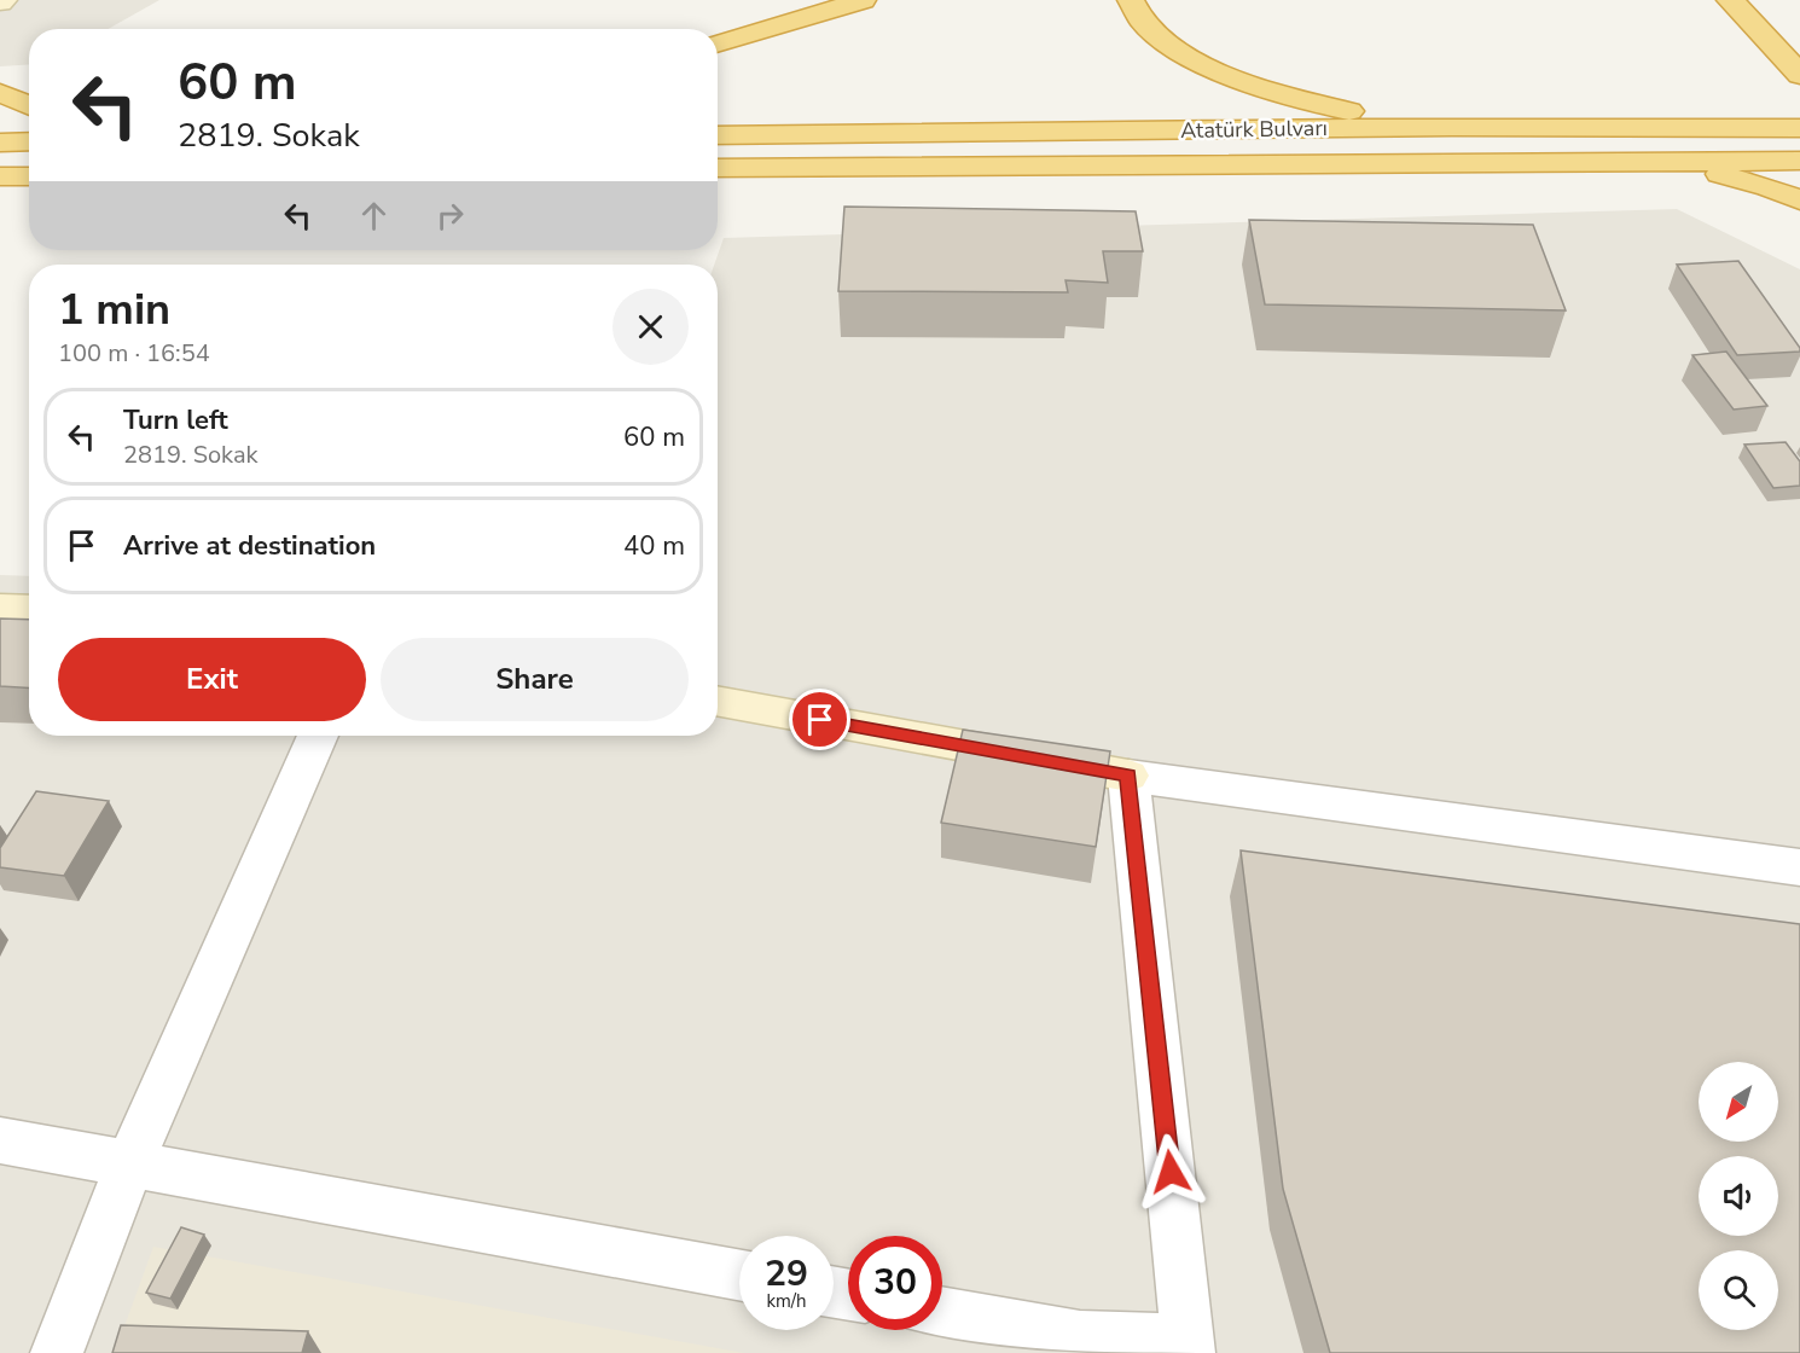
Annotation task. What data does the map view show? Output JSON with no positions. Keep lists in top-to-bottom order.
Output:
{
  "streets": {
    "highway": ["Atatürk Bulvarı"]
  },
  "north": "bottom left",
  "page": {
    "turn": ["60 m", "2819. Sokak"],
    "heading": ["1 min", "100 m · 16:54"],
    "list": [
      {
        "name": "Turn left",
        "note": "2819. Sokak",
        "value": "60 m"
      },
      {
        "name": "Arrive at destination",
        "value": "40 m"
      }
    ],
    "buttons": ["Exit", "Share"],
    "speed": "29 km/h",
    "limit": "30"
  }
}
